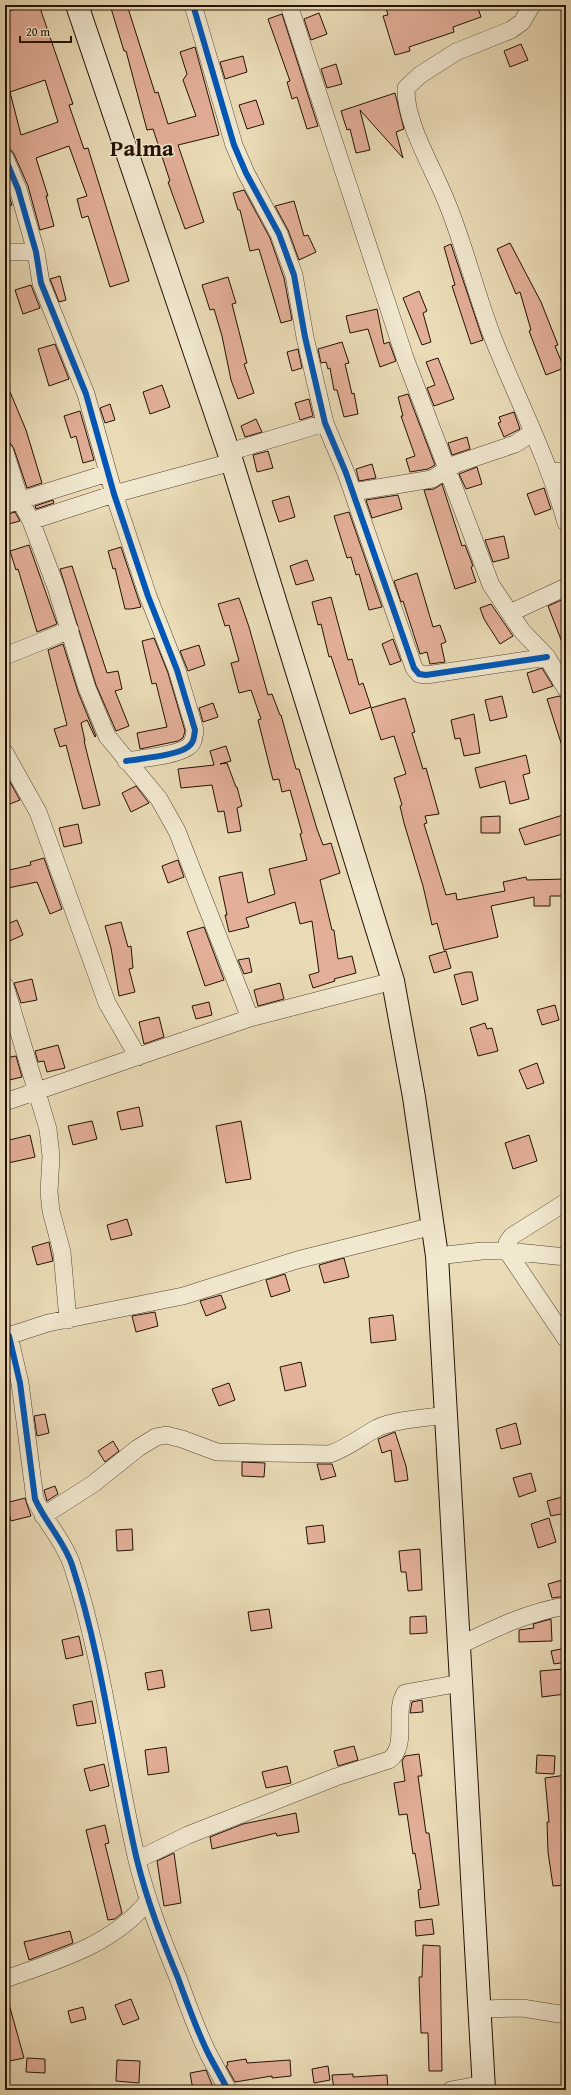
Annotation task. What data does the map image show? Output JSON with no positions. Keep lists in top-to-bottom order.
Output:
{
  "districts": ["Palma"],
  "scale_bar": "20 m"
}
